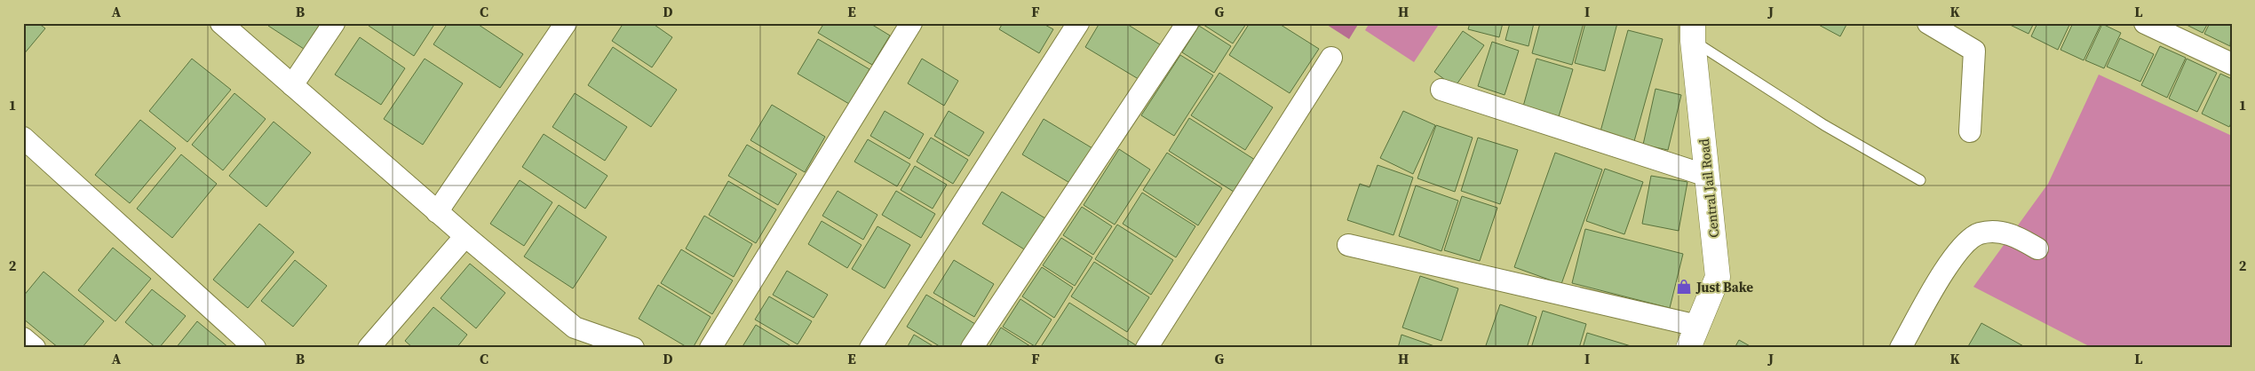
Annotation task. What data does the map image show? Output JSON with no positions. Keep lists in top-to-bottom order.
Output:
{
  "streets": {
    "main road": ["Central Jail Road"]
  },
  "places": {
    "shop": ["Just Bake"]
  },
  "grid": {
    "columns": [
      "A",
      "B",
      "C",
      "D",
      "E",
      "F",
      "G",
      "H",
      "I",
      "J",
      "K",
      "L"
    ],
    "rows": ["1", "2"]
  }
}
